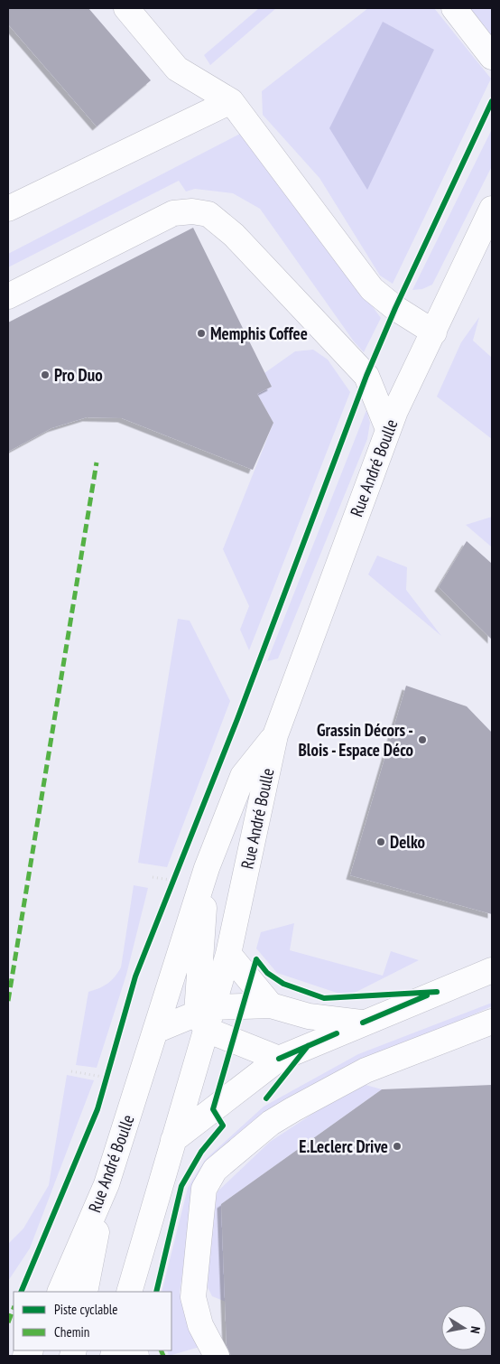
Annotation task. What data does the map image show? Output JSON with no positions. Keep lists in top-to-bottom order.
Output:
{
  "streets": {
    "street": ["Rue André Boulle"]
  },
  "places": [
    "Memphis Coffee",
    "Pro Duo",
    "Grassin Décors - Blois - Espace Déco",
    "Delko",
    "E.Leclerc Drive"
  ],
  "legend": ["Piste cyclable", "Chemin"],
  "north": "right"
}
